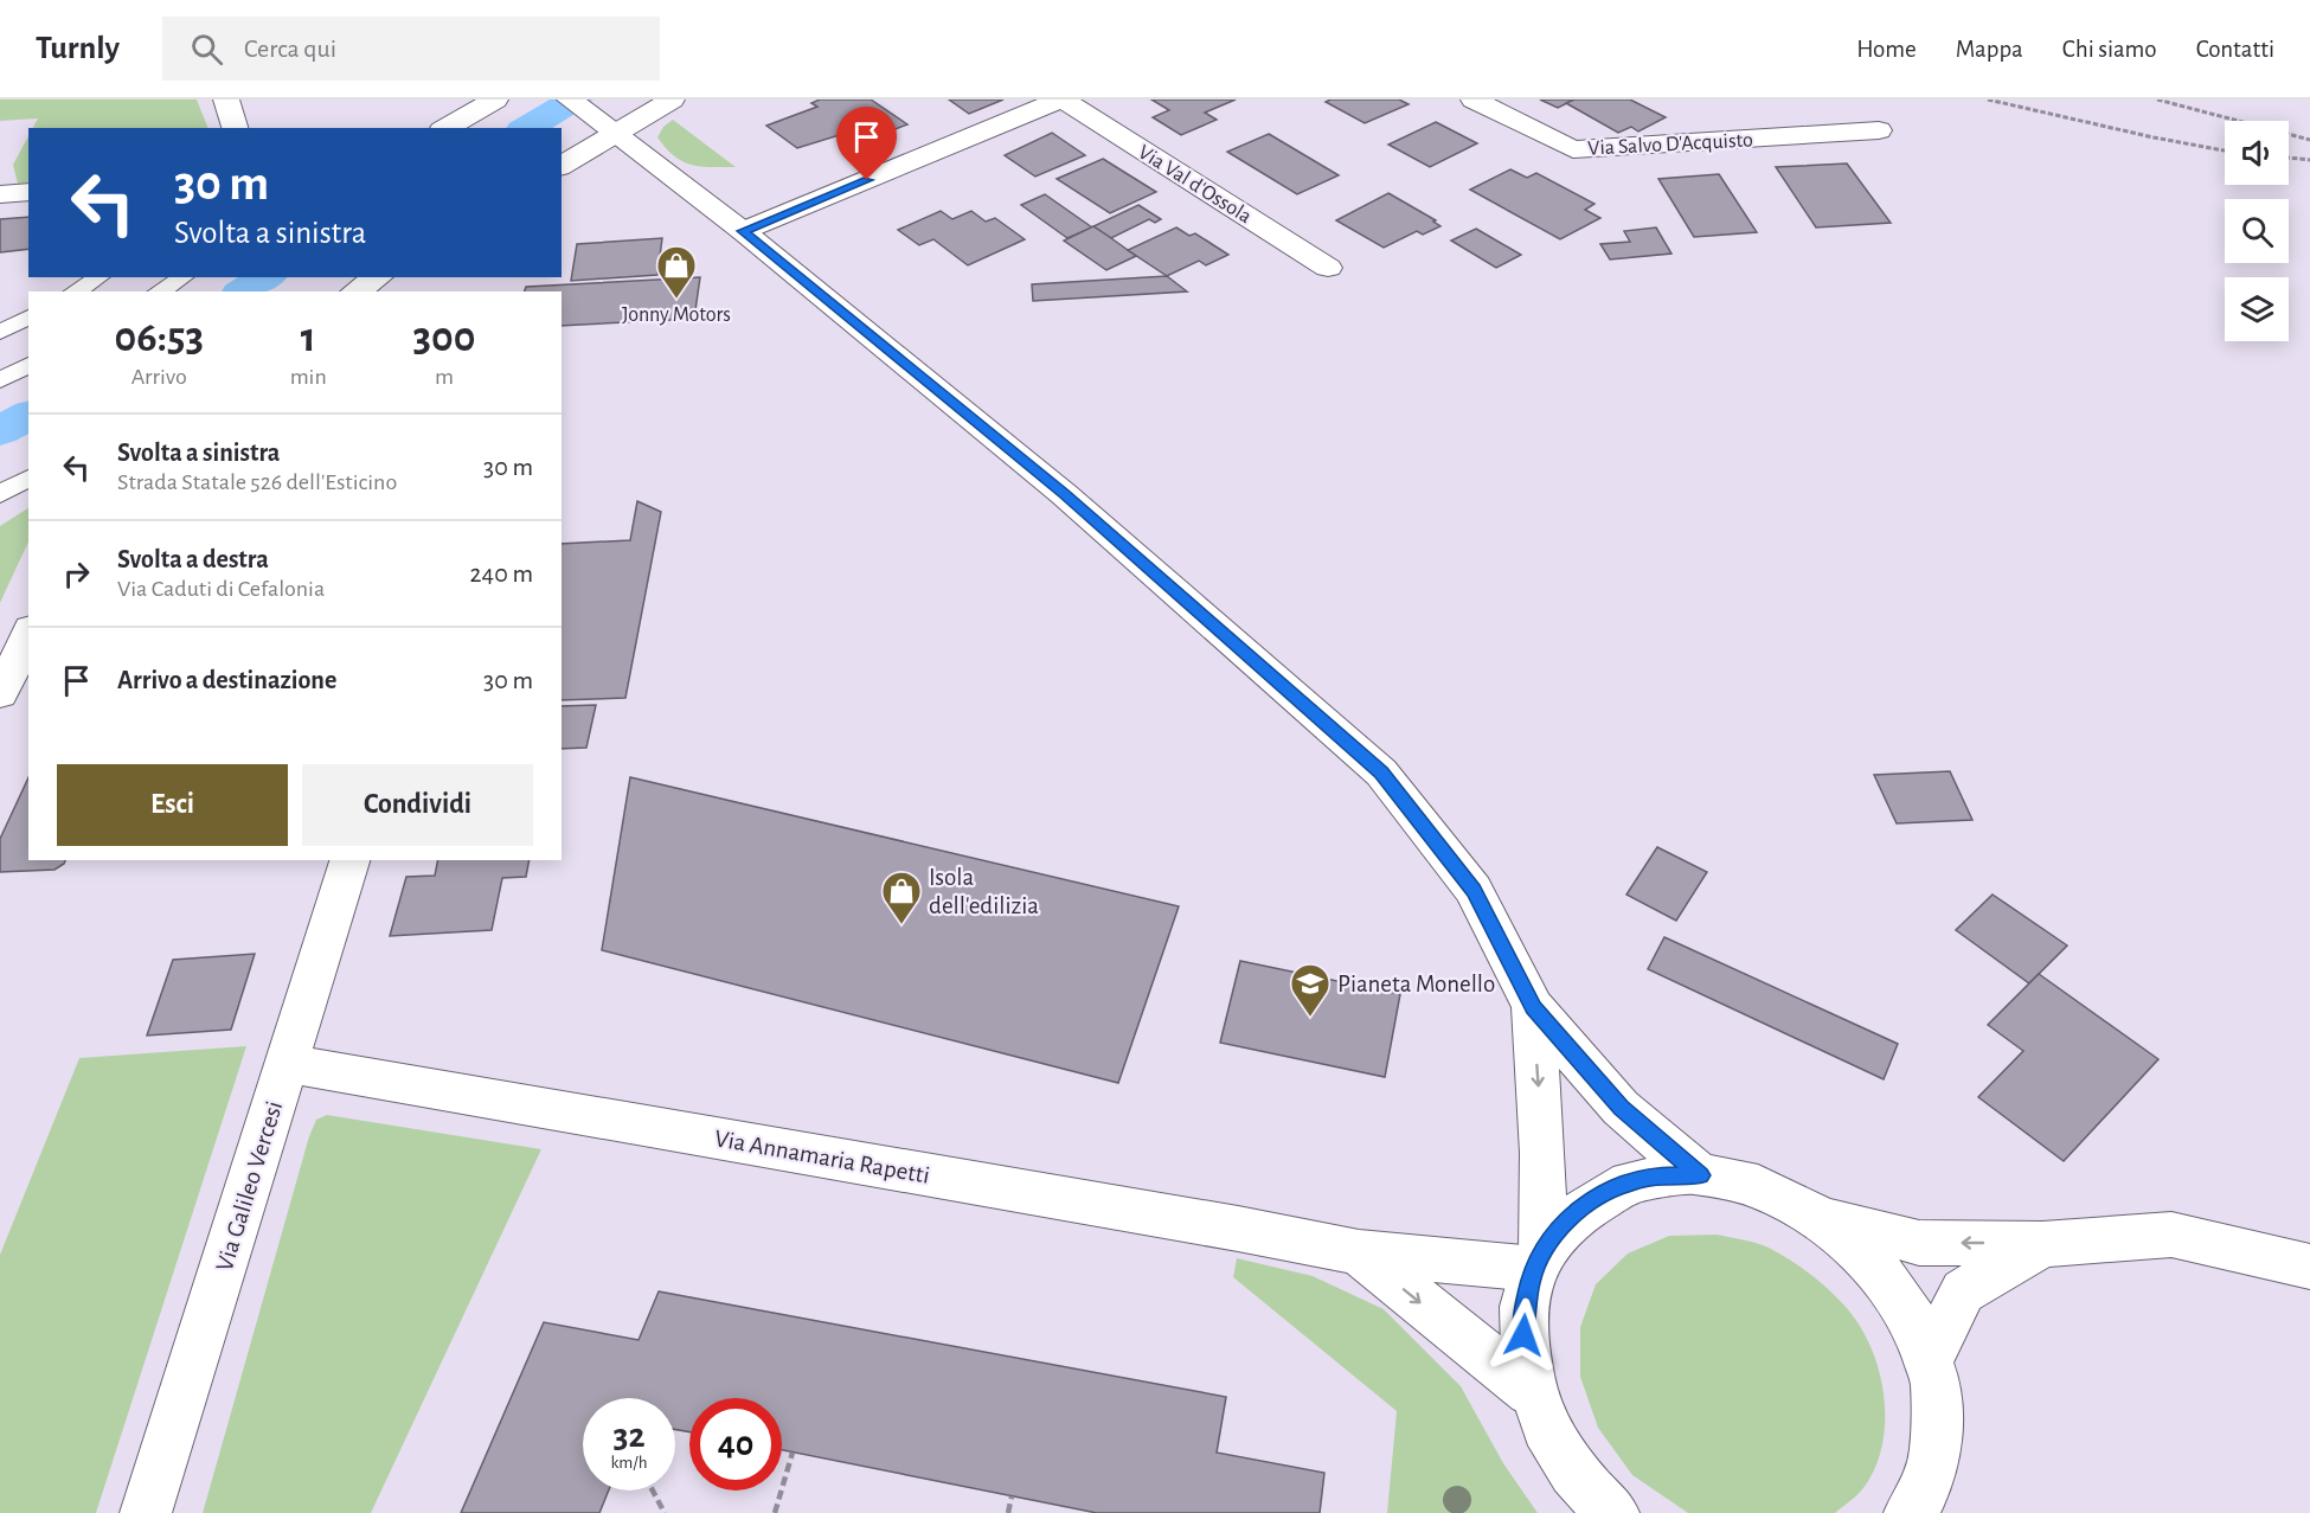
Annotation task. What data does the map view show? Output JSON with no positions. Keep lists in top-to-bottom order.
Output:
{
  "streets": {
    "street": [
      "Via Salvo D'Acquisto",
      "Via Val d'Ossola",
      "Via Annamaria Rapetti",
      "Via Galileo Vercesi"
    ]
  },
  "crossings": [
    ["Via Annamaria Rapetti", "Via Galileo Vercesi"]
  ],
  "places": {
    "shop": ["Jonny Motors", "Isola dell'edilizia"],
    "school or university": ["Pianeta Monello"]
  },
  "page": {
    "header": "Turnly",
    "search": "Cerca qui",
    "nav": [
      "Home",
      "Mappa",
      "Chi siamo",
      "Contatti"
    ],
    "turn": ["30 m", "Svolta a sinistra"],
    "eta": [
      "06:53",
      "Arrivo",
      "1",
      "min",
      "300",
      "m"
    ],
    "list": [
      {
        "name": "Svolta a sinistra",
        "note": "Strada Statale 526 dell'Esticino",
        "value": "30 m"
      },
      {
        "name": "Svolta a destra",
        "note": "Via Caduti di Cefalonia",
        "value": "240 m"
      },
      {
        "name": "Arrivo a destinazione",
        "value": "30 m"
      }
    ],
    "buttons": ["Esci", "Condividi"],
    "speed": "32 km/h",
    "limit": "40"
  }
}
